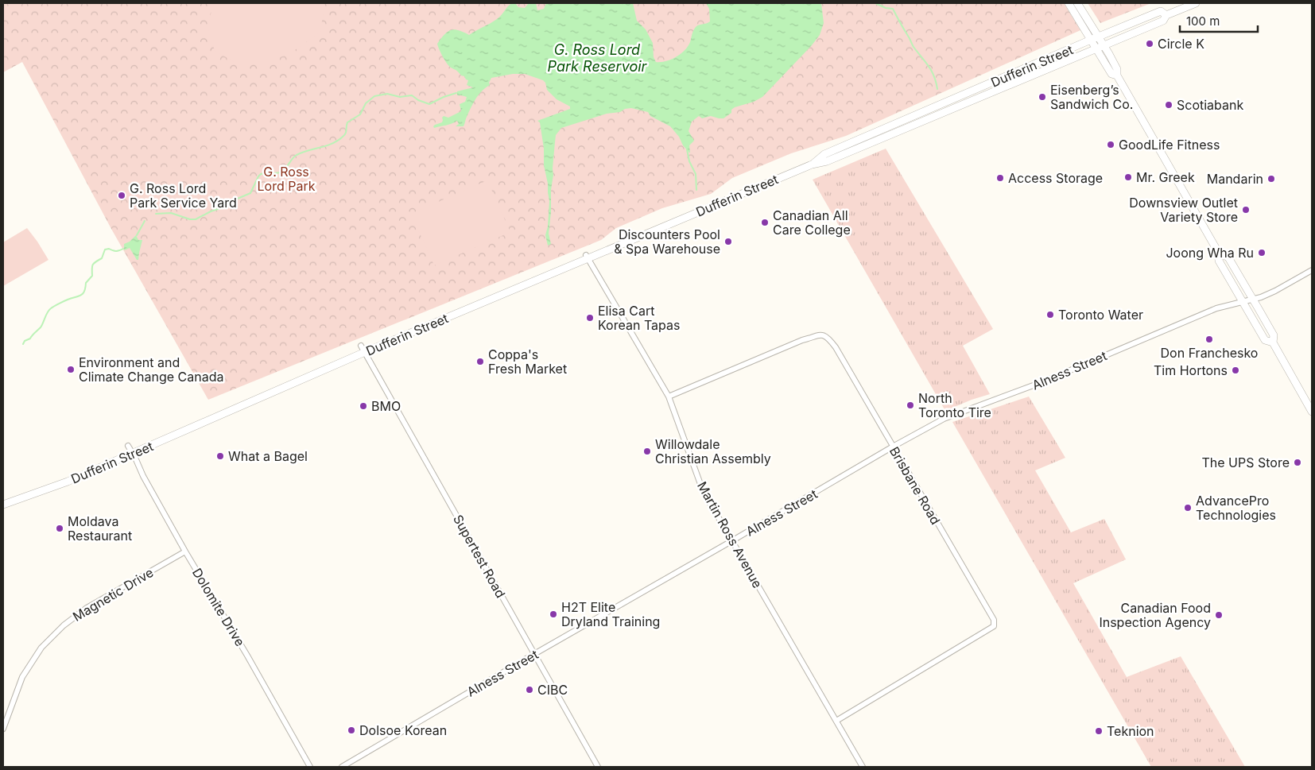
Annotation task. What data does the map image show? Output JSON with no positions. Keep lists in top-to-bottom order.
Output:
{
  "streets": {
    "main road": ["Dufferin Street"],
    "street": [
      "Alness Street",
      "Brisbane Road",
      "Martin Ross Avenue",
      "Supertest Road",
      "Magnetic Drive",
      "Dolomite Drive"
    ]
  },
  "crossings": [
    ["Dufferin Street", "Martin Ross Avenue"],
    ["Dufferin Street", "Supertest Road"],
    ["Dufferin Street", "Dolomite Drive"],
    ["Alness Street", "Brisbane Road"],
    ["Alness Street", "Martin Ross Avenue"],
    ["Alness Street", "Supertest Road"],
    ["Brisbane Road", "Martin Ross Avenue"],
    ["Magnetic Drive", "Dolomite Drive"]
  ],
  "water": ["G. Ross Lord Park Reservoir"],
  "parks": ["G. Ross Lord Park"],
  "places": [
    "Circle K",
    "Eisenberg’s Sandwich Co.",
    "Scotiabank",
    "GoodLife Fitness",
    "Mr. Greek",
    "Access Storage",
    "Mandarin",
    "G. Ross Lord Park Service Yard",
    "Downsview Outlet Variety Store",
    "Canadian All Care College",
    "Discounters Pool & Spa Warehouse",
    "Joong Wha Ru",
    "Toronto Water",
    "Elisa Cart Korean Tapas",
    "Don Franchesko",
    "Coppa's Fresh Market",
    "Environment and Climate Change Canada",
    "Tim Hortons",
    "North Toronto Tire",
    "BMO",
    "Willowdale Christian Assembly",
    "What a Bagel",
    "The UPS Store",
    "AdvancePro Technologies",
    "Moldava Restaurant",
    "H2T Elite Dryland Training",
    "Canadian Food Inspection Agency",
    "CIBC",
    "Dolsoe Korean",
    "Teknion"
  ],
  "scale_bar": "100 m"
}
